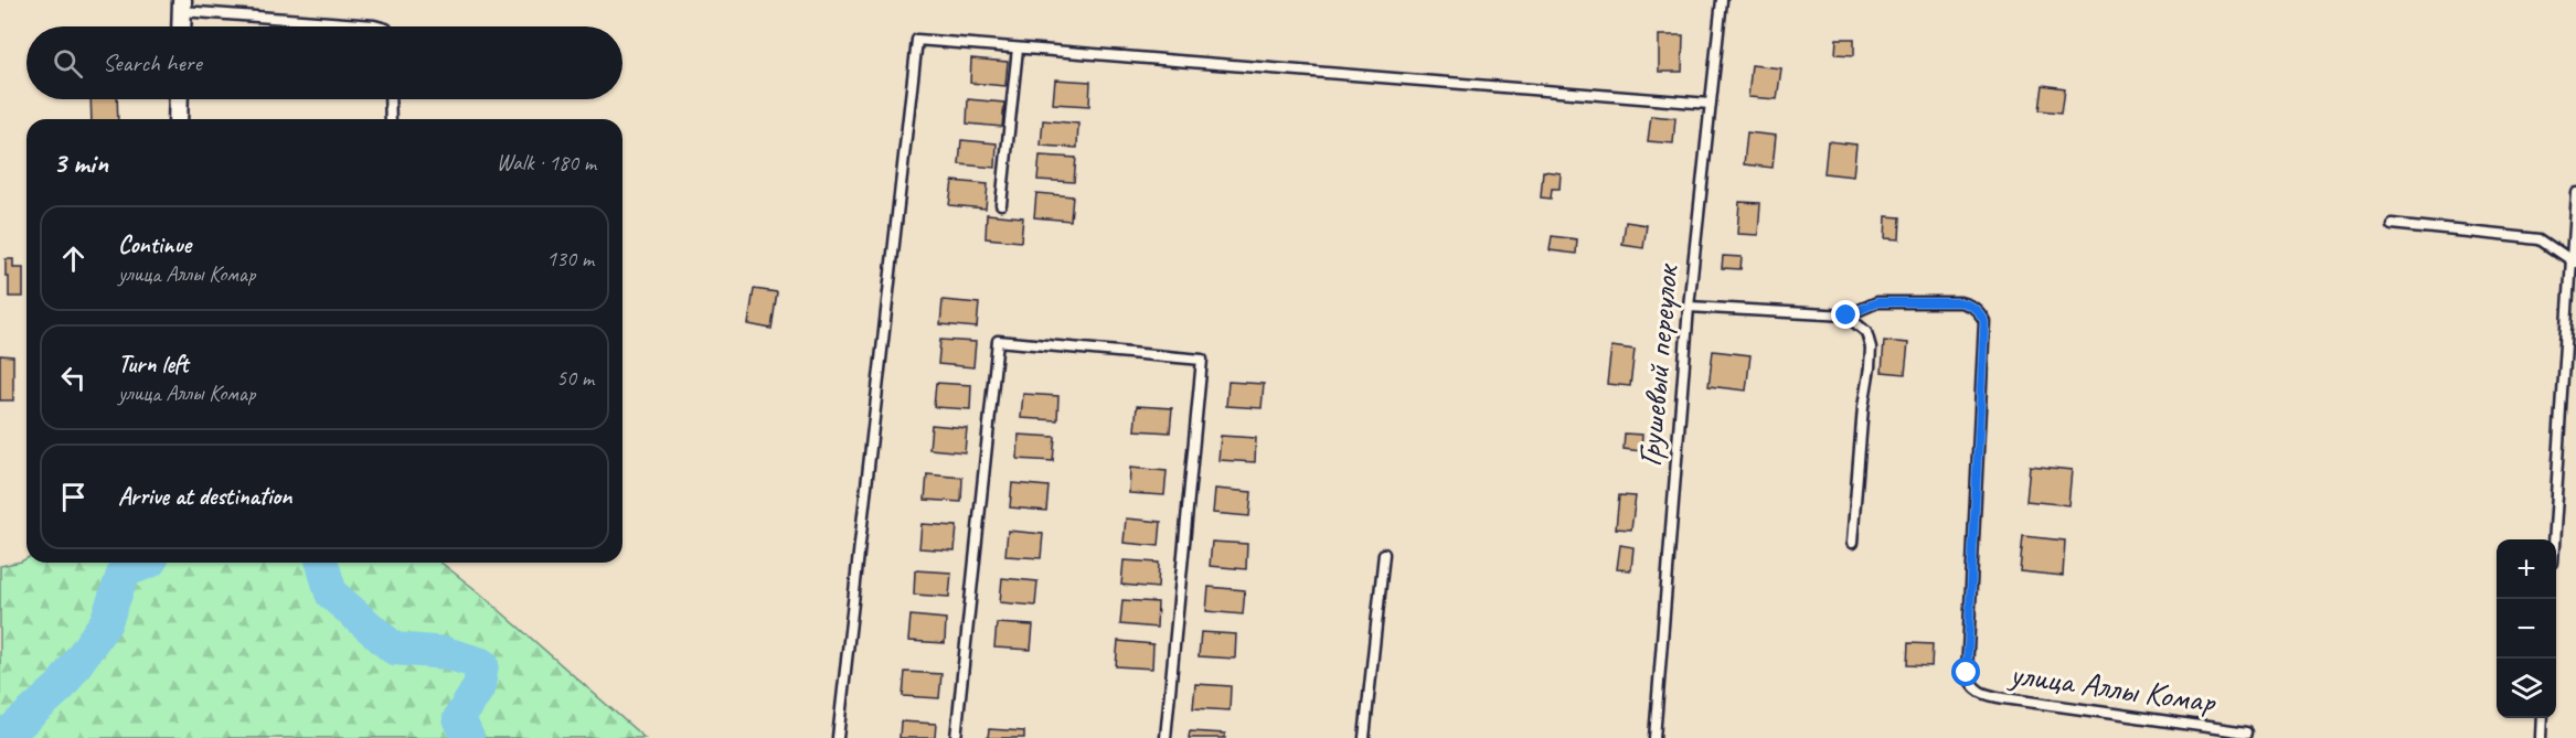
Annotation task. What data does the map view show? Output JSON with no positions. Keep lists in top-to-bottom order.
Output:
{
  "streets": {
    "lane": ["Грушевый переулок", "улица Аллы Комар"]
  },
  "page": {
    "search": "Search here",
    "heading": ["3 min", "Walk · 180 m"],
    "list": [
      ["Continue", "улица Аллы Комар", "130 m"],
      ["Turn left", "улица Аллы Комар", "50 m"],
      "Arrive at destination"
    ],
    "map_buttons": ["+", "−"]
  }
}
